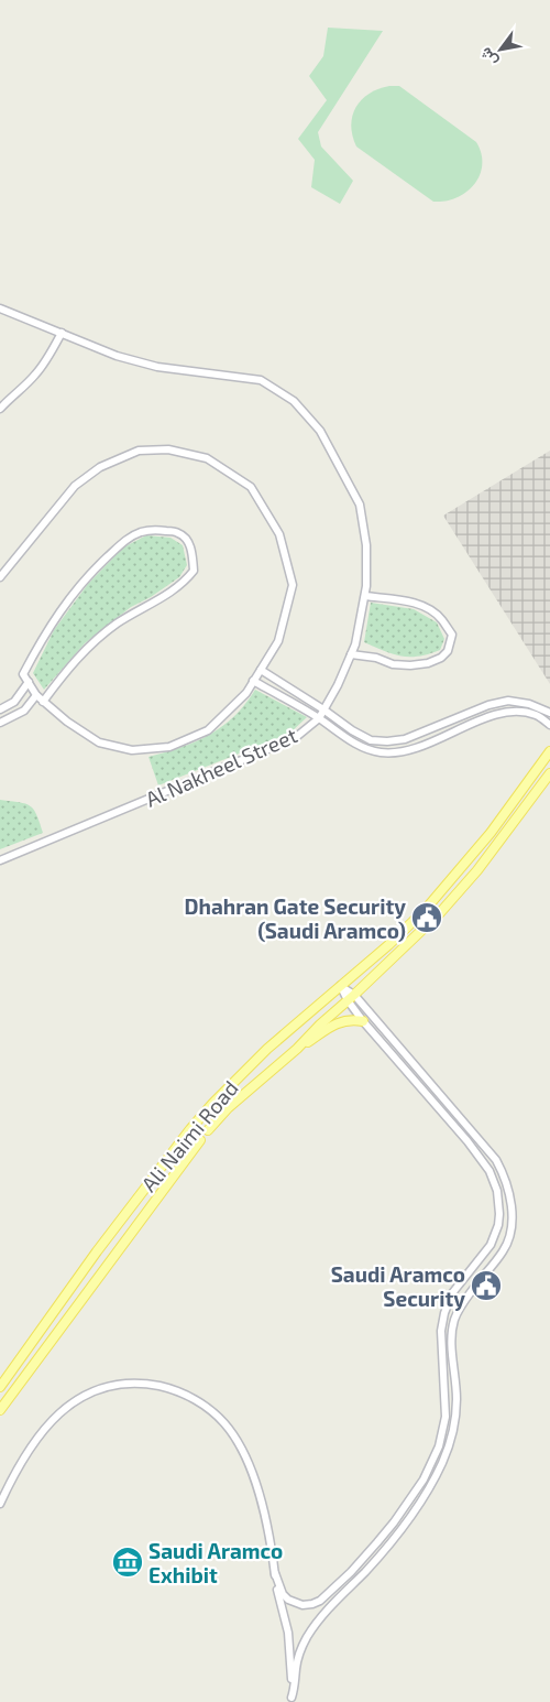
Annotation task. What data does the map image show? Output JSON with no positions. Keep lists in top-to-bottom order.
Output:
{
  "streets": {
    "main road": ["Ali Naimi Road"],
    "street": ["Al Nakheel Street"]
  },
  "places": {
    "public building": ["Dhahran Gate Security (Saudi Aramco)", "Saudi Aramco Security"],
    "museum": ["Saudi Aramco Exhibit"]
  },
  "north": "bottom left"
}
